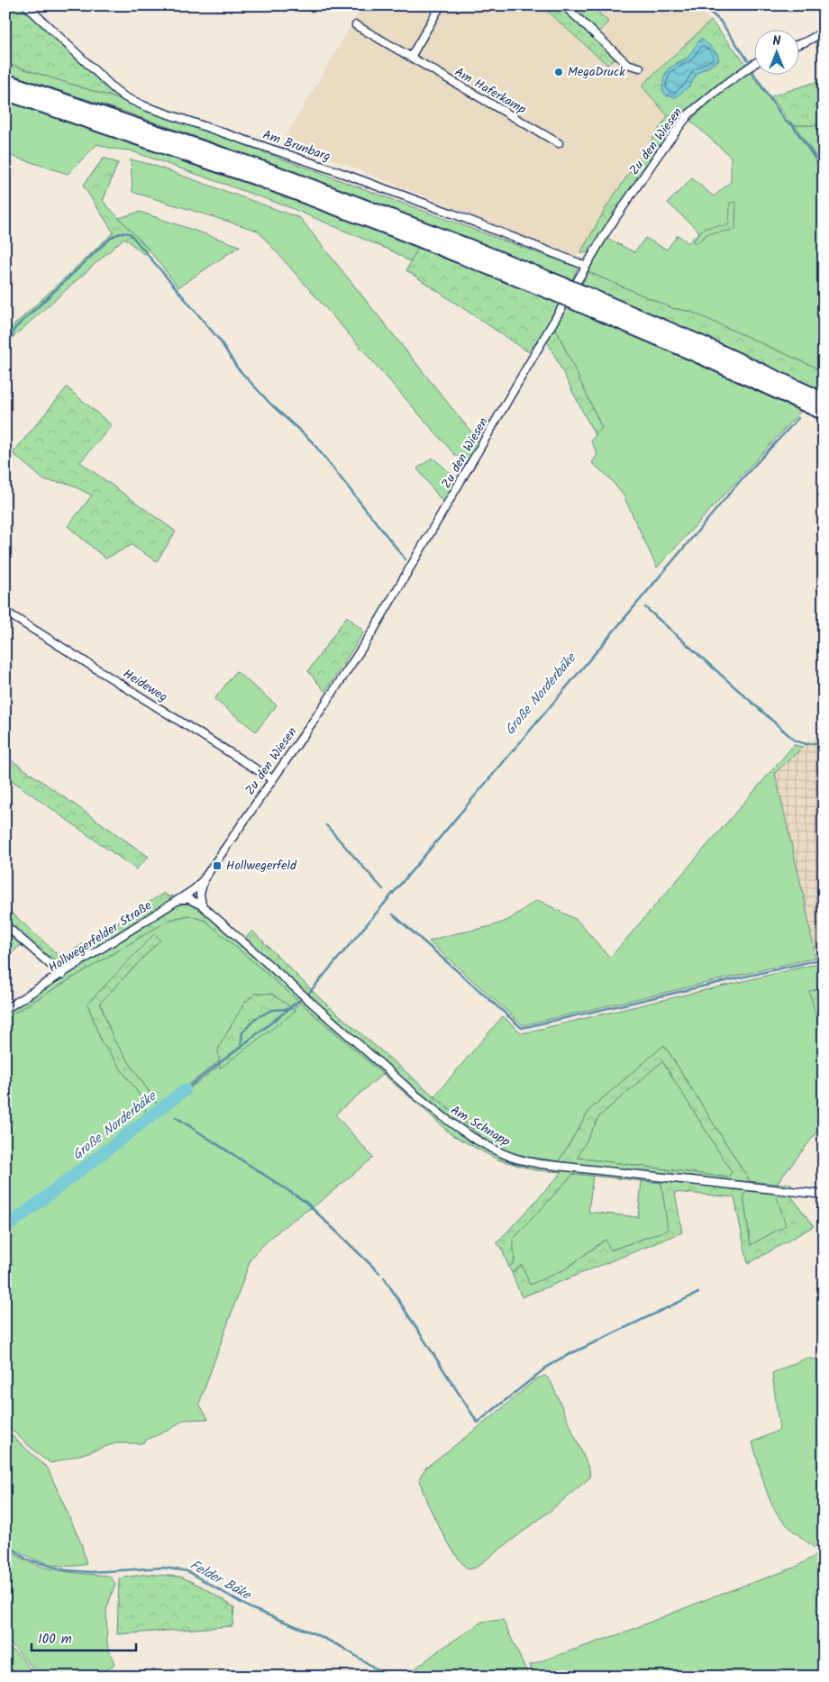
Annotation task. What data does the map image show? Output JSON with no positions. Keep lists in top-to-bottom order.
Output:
{
  "streets": {
    "street": [
      "Am Haferkamp",
      "Zu den Wiesen",
      "Am Brunbarg",
      "Heideweg",
      "Hollwegerfelder Straße",
      "Am Schnapp"
    ]
  },
  "crossings": [
    ["Zu den Wiesen", "Am Brunbarg"],
    ["Zu den Wiesen", "Heideweg"],
    ["Zu den Wiesen", "Hollwegerfelder Straße"],
    ["Hollwegerfelder Straße", "Am Schnapp"]
  ],
  "water": ["Große Norderbäke", "Felder Bäke"],
  "places": {
    "other": ["MegaDruck"],
    "transit": ["Hollwegerfeld"]
  },
  "scale_bar": "100 m",
  "north": "top"
}
